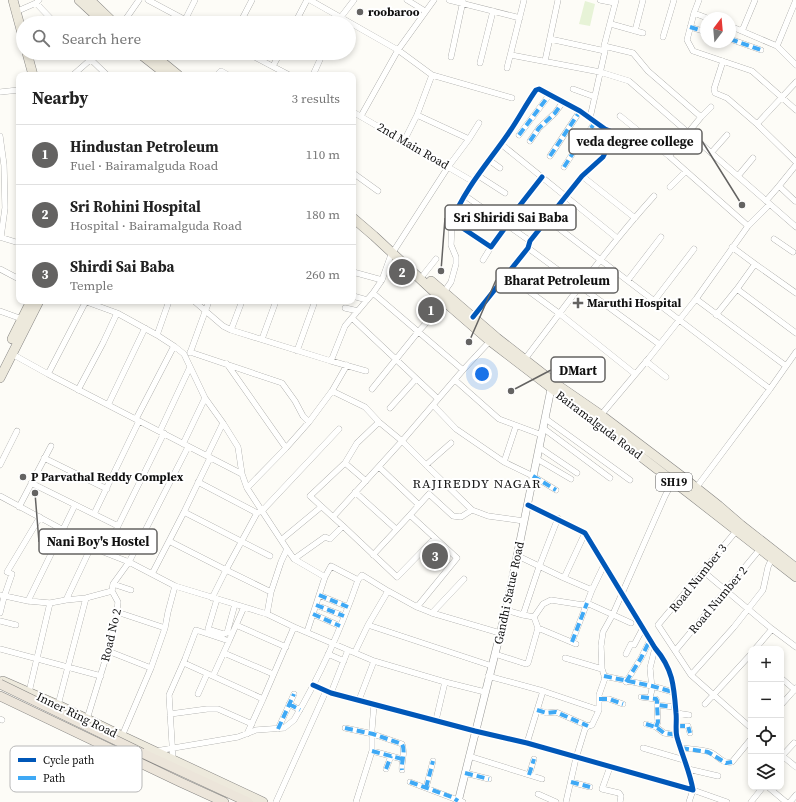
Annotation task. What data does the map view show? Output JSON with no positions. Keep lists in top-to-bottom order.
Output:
{
  "streets": {
    "highway": ["Inner Ring Road"],
    "main road": ["Bairamalguda Road", "SH19"],
    "street": [
      "2nd Main Road",
      "Road Number 3",
      "Gandhi Statue Road",
      "Road Number 2",
      "Road No 2"
    ]
  },
  "crossings": [
    ["Bairamalguda Road", "Road Number 3"],
    ["Bairamalguda Road", "Gandhi Statue Road"],
    ["Bairamalguda Road", "Road Number 2"],
    ["Road Number 3", "Road Number 2"],
    ["Road No 2", "Inner Ring Road"]
  ],
  "districts": ["RAJIREDDY NAGAR"],
  "places": {
    "other": [
      "roobaroo",
      "veda degree college",
      "Sri Shiridi Sai Baba",
      "Bharat Petroleum",
      "DMart",
      "P Parvathal Reddy Complex",
      "Nani Boy's Hostel"
    ],
    "health": ["Maruthi Hospital"]
  },
  "legend": ["Cycle path", "Path"],
  "north": "top",
  "page": {
    "search": "Search here",
    "heading": ["Nearby", "3 results"],
    "list": [
      {
        "mark": "1",
        "name": "Hindustan Petroleum",
        "note": "Fuel · Bairamalguda Road",
        "value": "110 m"
      },
      {
        "mark": "2",
        "name": "Sri Rohini Hospital",
        "note": "Hospital · Bairamalguda Road",
        "value": "180 m"
      },
      {
        "mark": "3",
        "name": "Shirdi Sai Baba",
        "note": "Temple",
        "value": "260 m"
      }
    ],
    "pins": ["2", "1", "3"],
    "map_buttons": ["+", "−"]
  }
}
